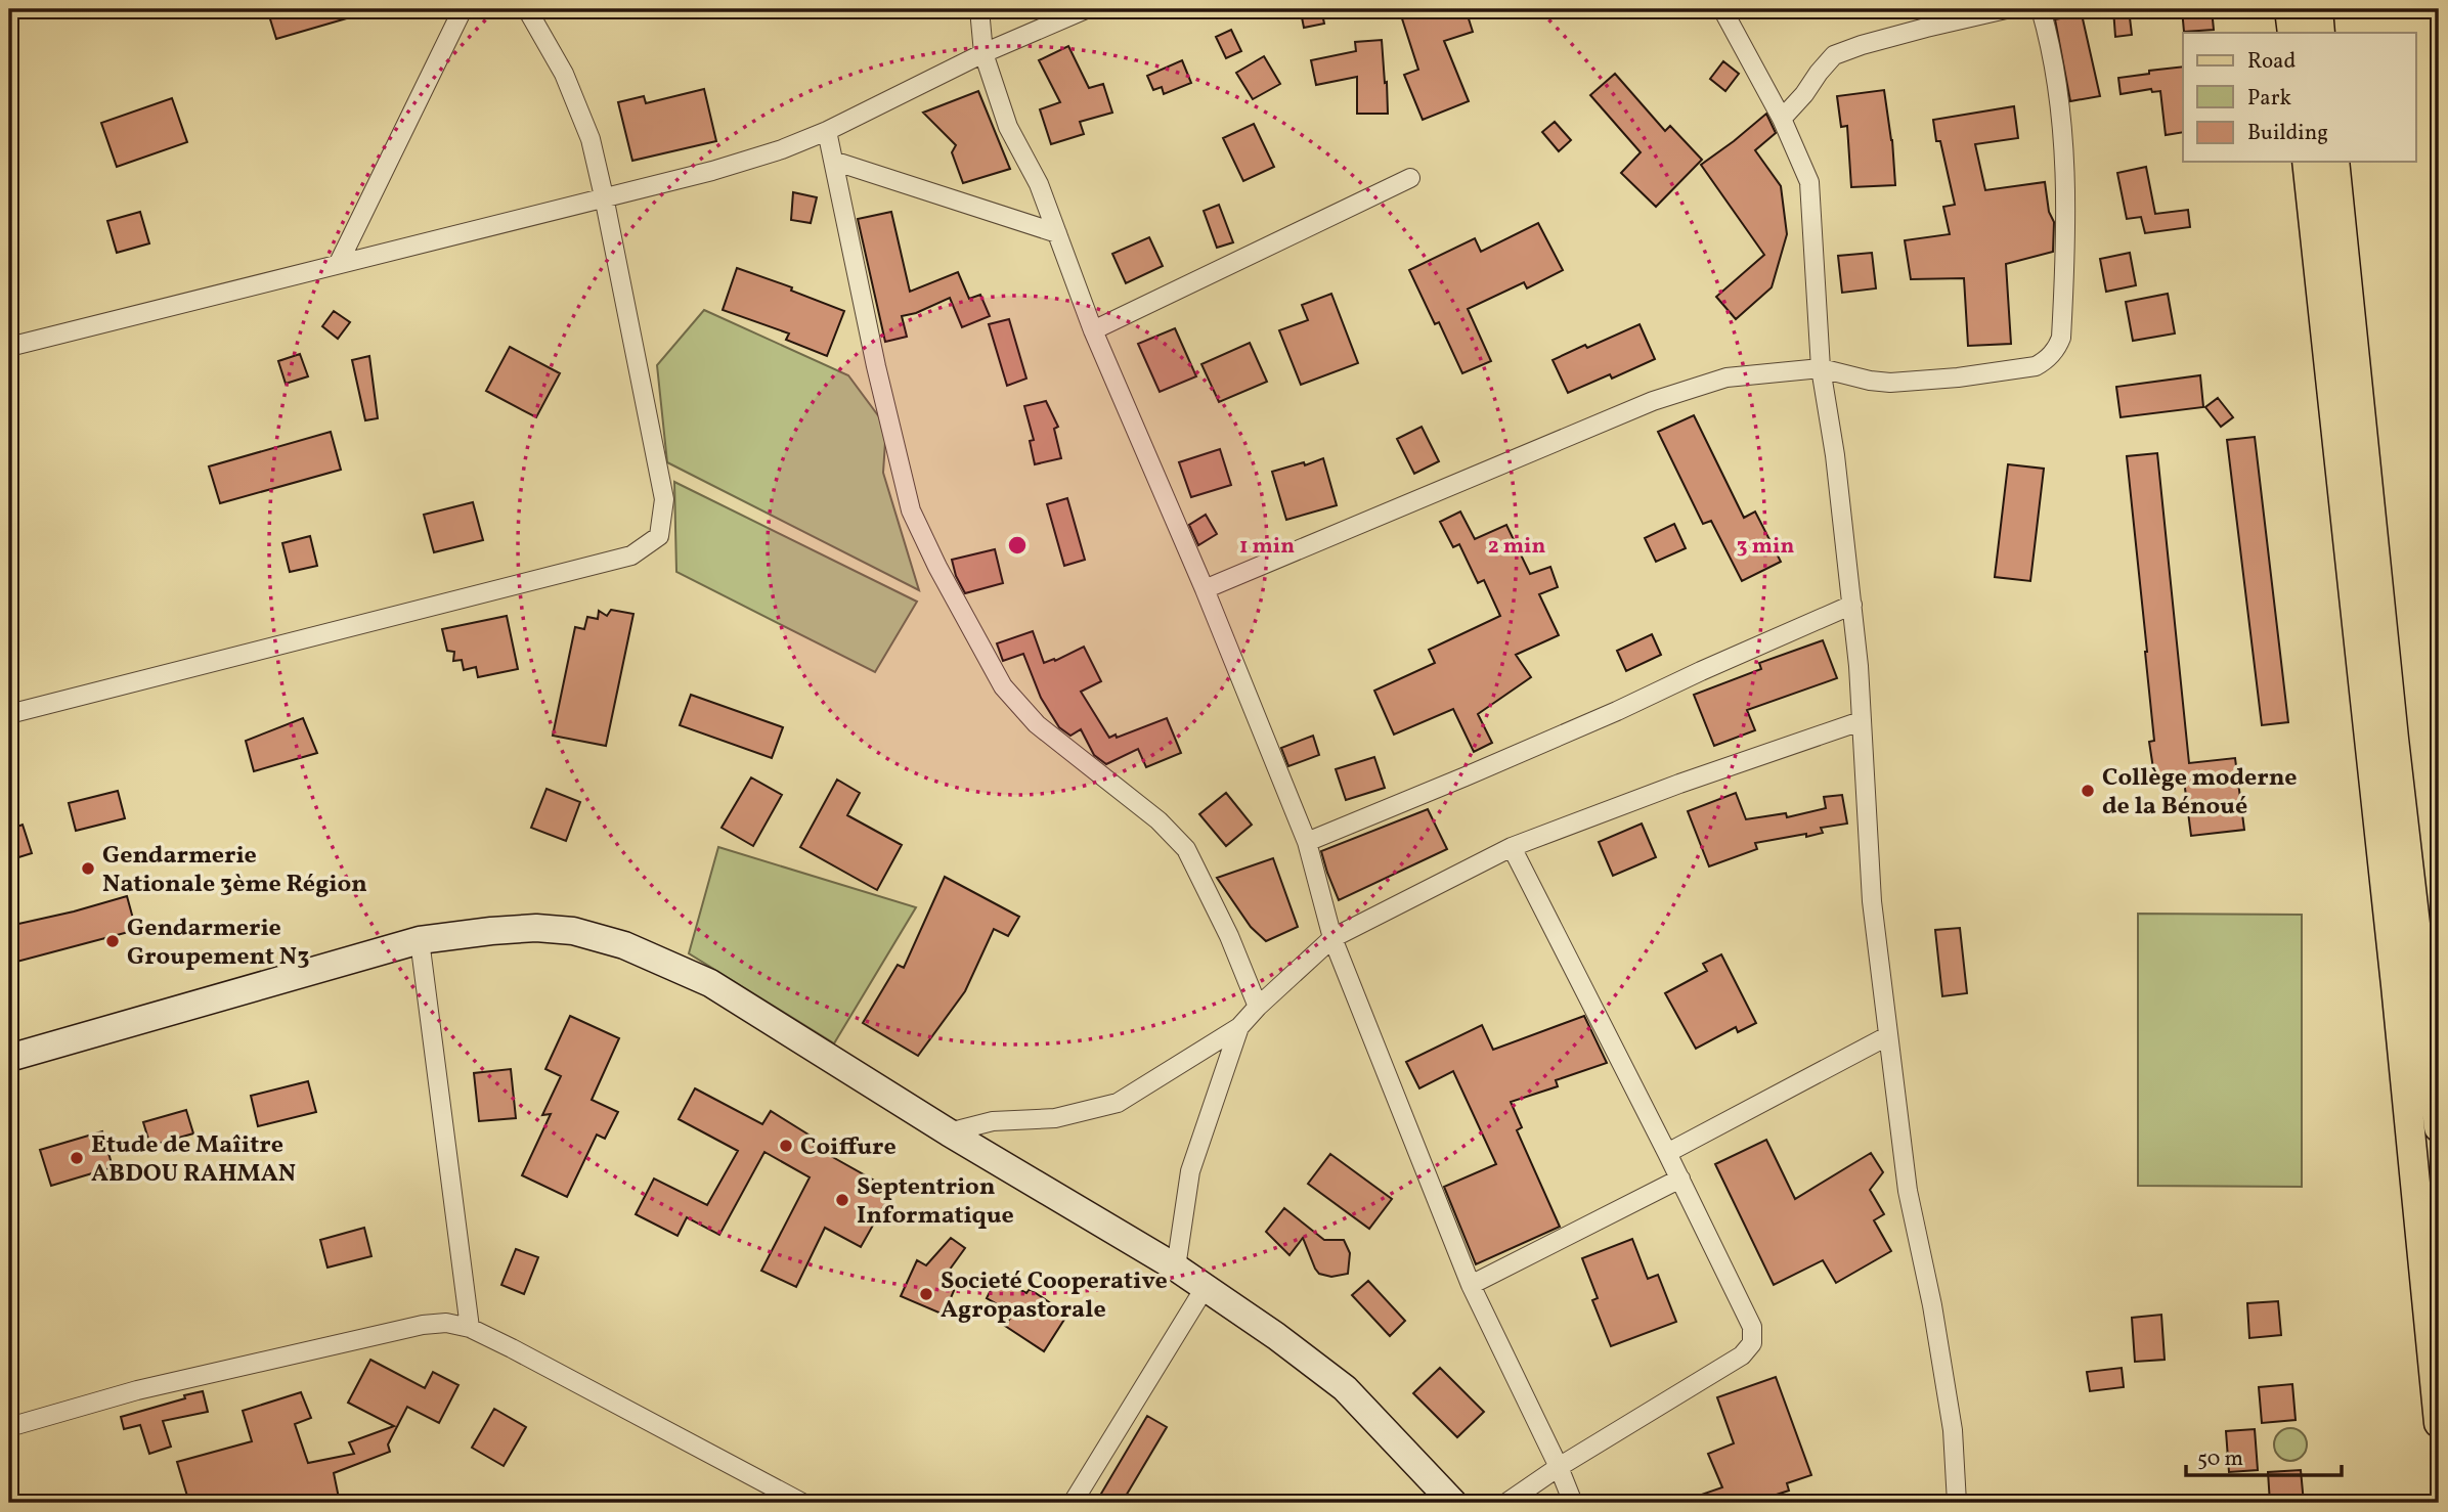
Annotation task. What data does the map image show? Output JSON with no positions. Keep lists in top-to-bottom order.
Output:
{
  "places": [
    "Collège moderne de la Bénoué",
    "Gendarmerie Nationale 3ème Région",
    "Gendarmerie Groupement N3",
    "Coiffure",
    "Etude de Maîitre ABDOU RAHMAN",
    "Septentrion Informatique",
    "Societé Cooperative Agropastorale"
  ],
  "legend": ["Road", "Park", "Building"],
  "scale_bar": "50 m",
  "rings": ["1 min", "2 min", "3 min"]
}
